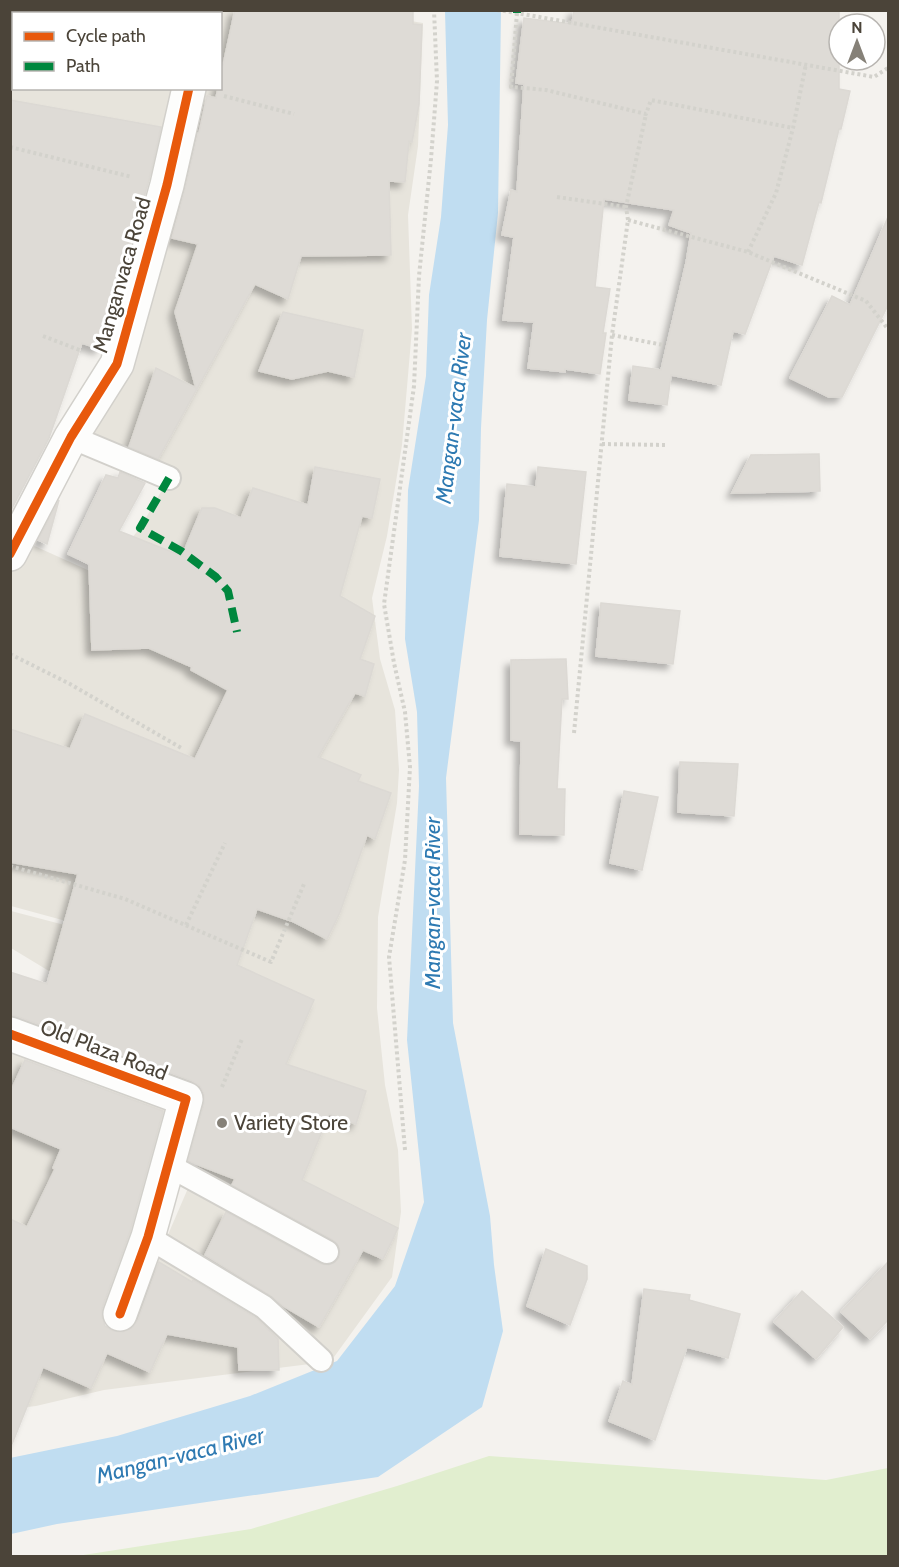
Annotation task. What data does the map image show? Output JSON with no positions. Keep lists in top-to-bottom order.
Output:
{
  "streets": {
    "street": ["Manganvaca Road", "Old Plaza Road"]
  },
  "water": ["Mangan-vaca River"],
  "places": ["Variety Store"],
  "legend": ["Cycle path", "Path"],
  "north": "top"
}
